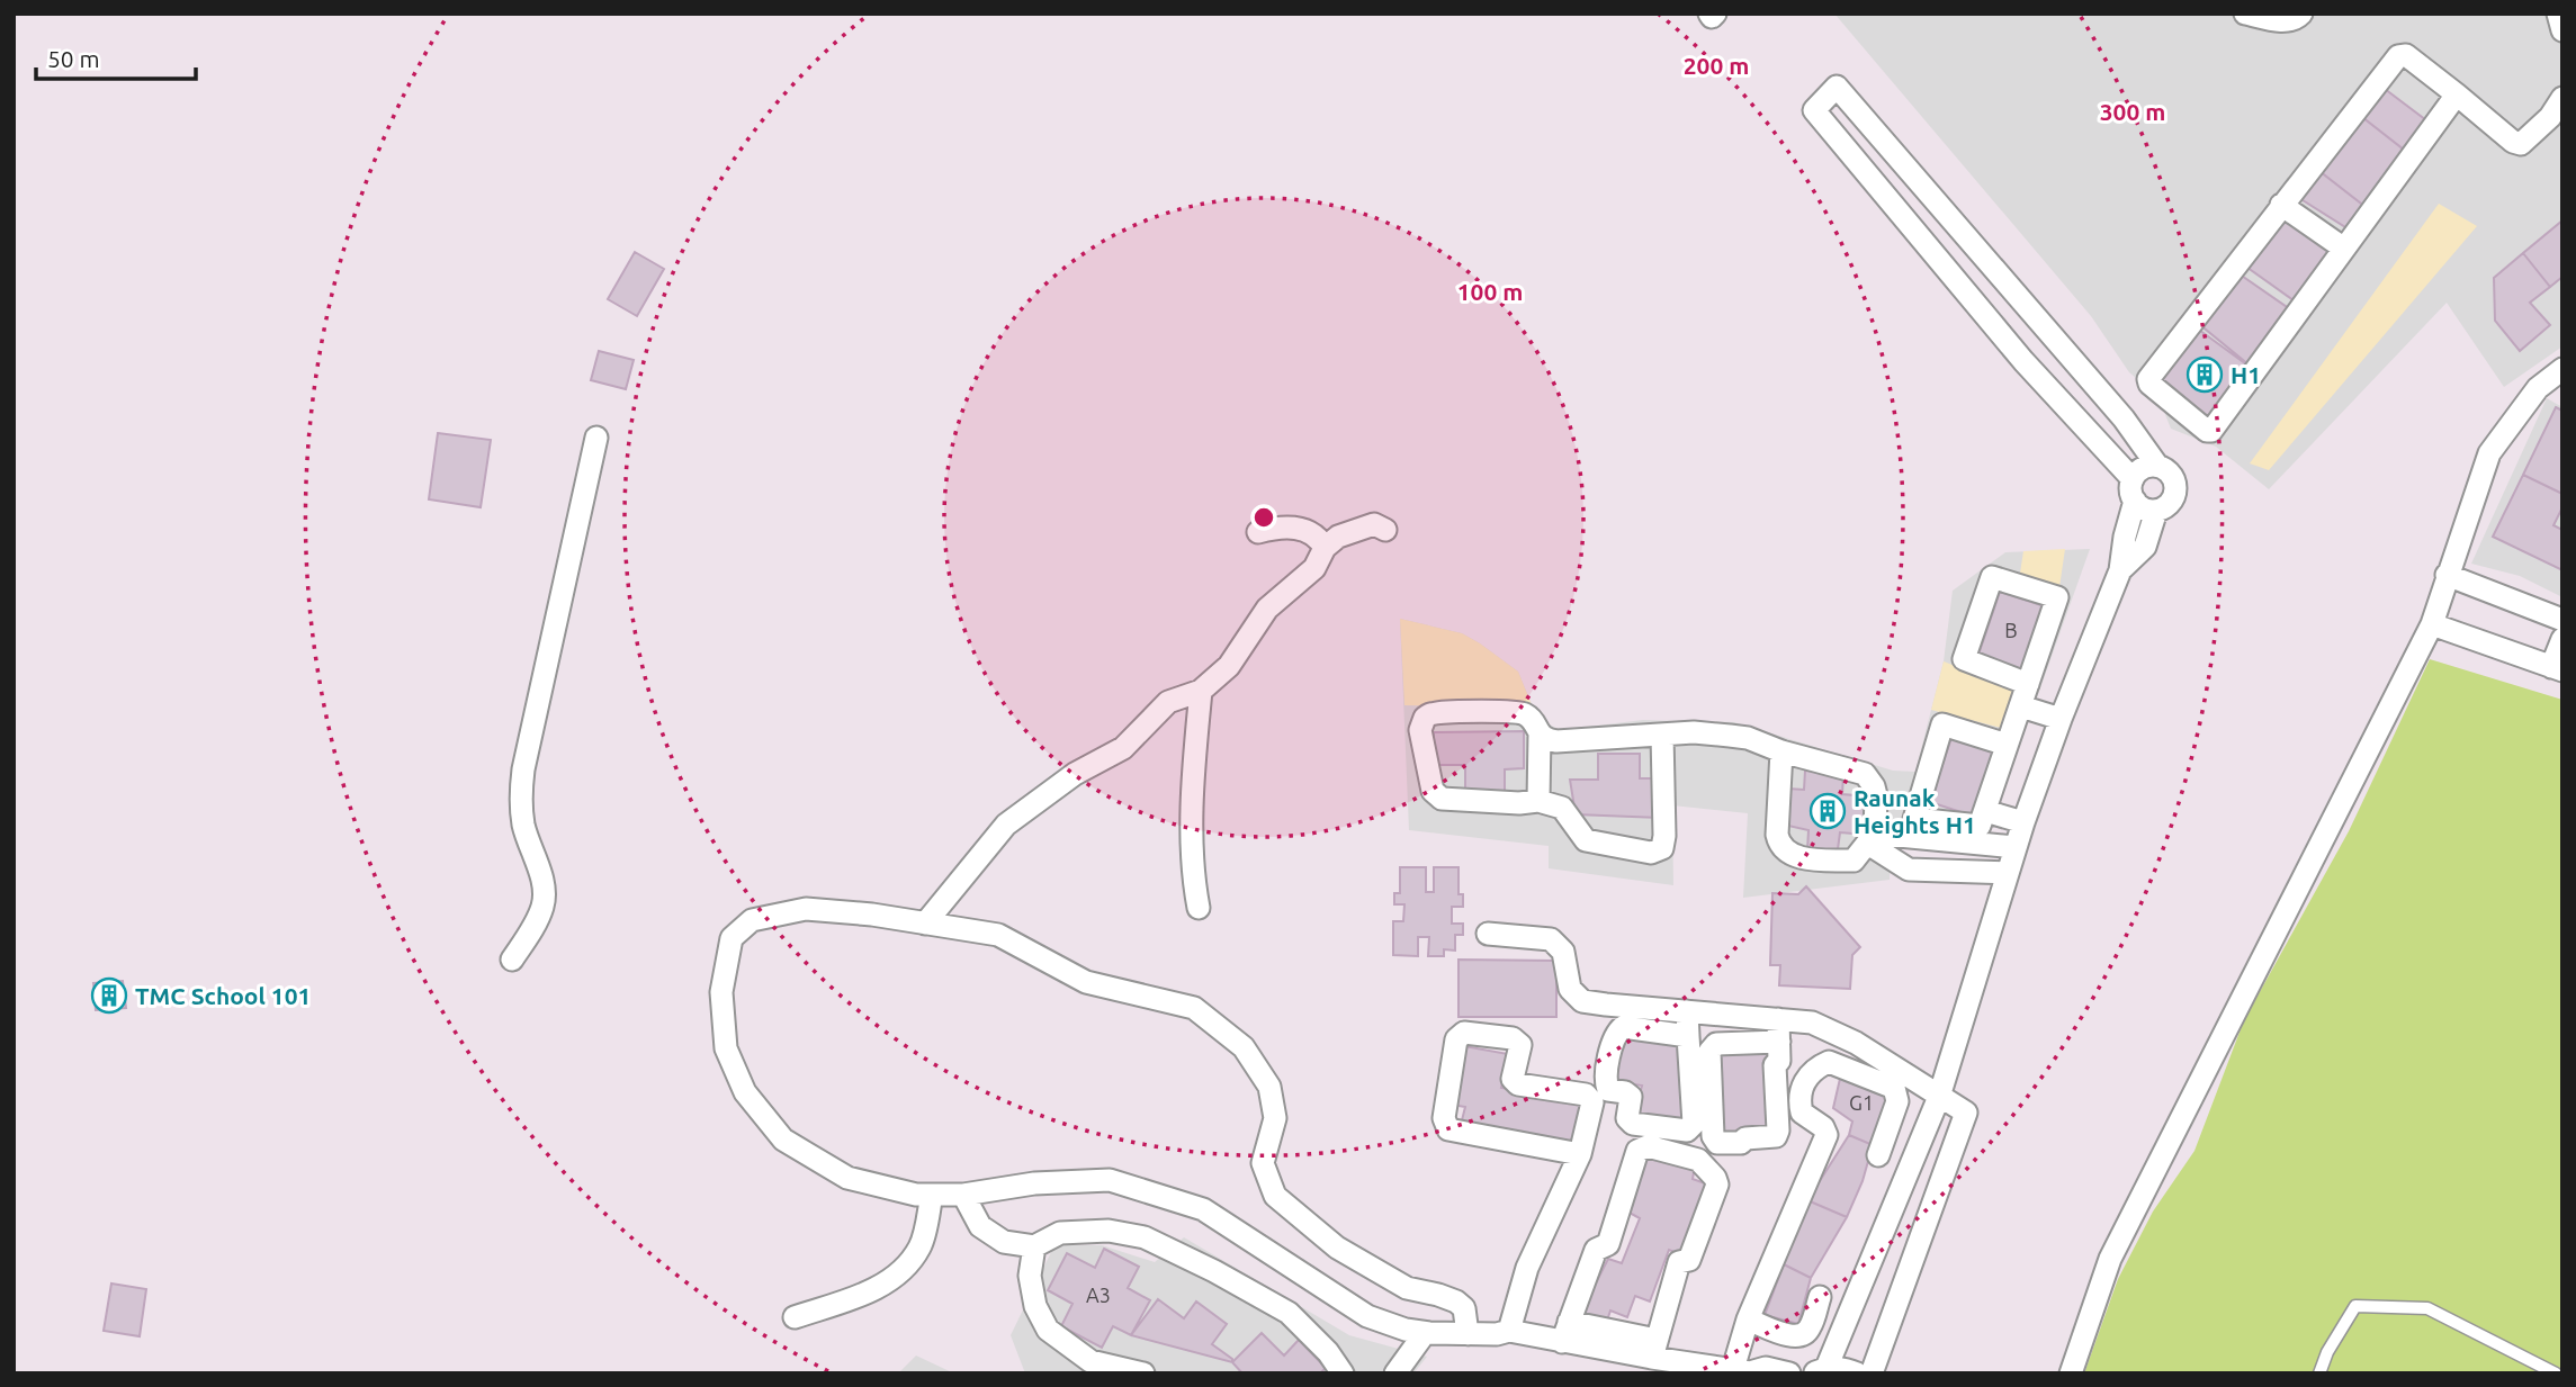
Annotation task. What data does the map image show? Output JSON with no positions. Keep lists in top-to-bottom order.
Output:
{
  "places": {
    "building": ["H1", "Raunak Heights H1", "TMC School 101"]
  },
  "house_numbers": ["B", "G1", "A3"],
  "scale_bar": "50 m",
  "rings": ["200 m", "300 m", "100 m"]
}
